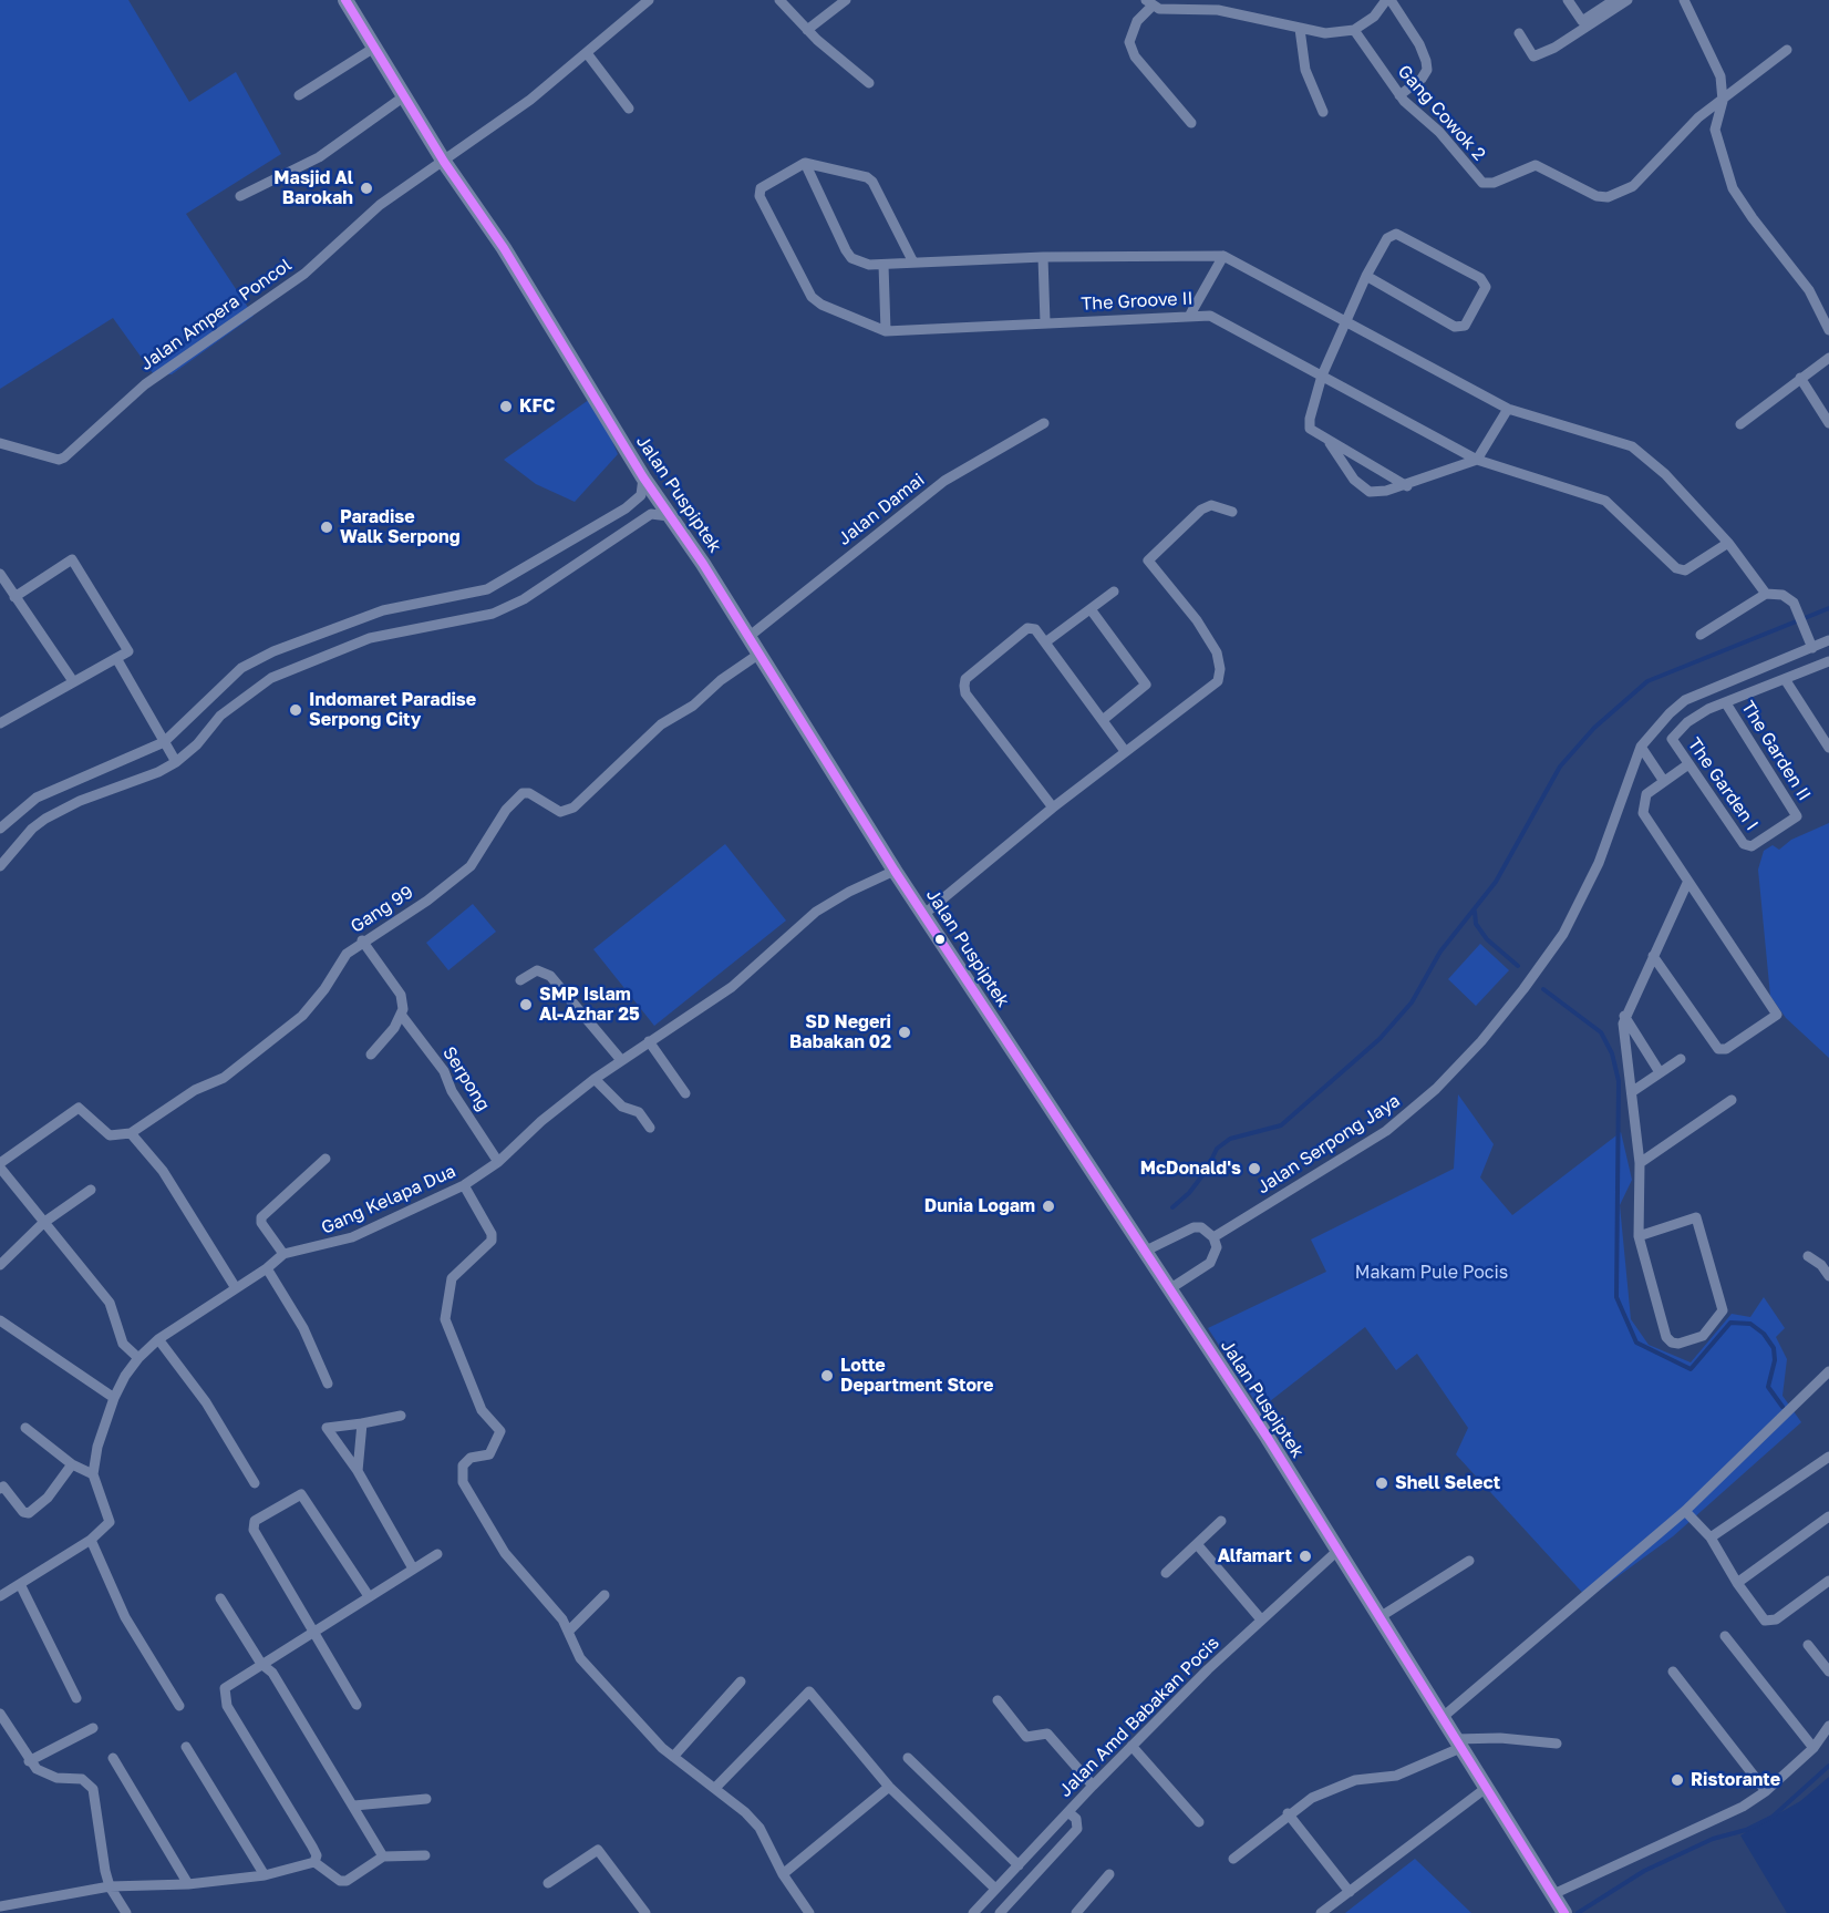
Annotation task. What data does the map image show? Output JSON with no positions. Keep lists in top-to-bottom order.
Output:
{
  "streets": {
    "main road": ["Jalan Puspiptek"],
    "street": [
      "Gang Cowok 2",
      "The Groove II",
      "Jalan Ampera Poncol",
      "Jalan Damai",
      "The Garden II",
      "The Garden I",
      "Gang 99",
      "Serpong",
      "Jalan Serpong Jaya",
      "Gang Kelapa Dua",
      "Jalan Amd Babakan Pocis"
    ]
  },
  "crossings": [
    ["Jalan Ampera Poncol", "Jalan Puspiptek"],
    ["Jalan Puspiptek", "Jalan Damai"],
    ["Jalan Puspiptek", "Gang 99"],
    ["Jalan Puspiptek", "Gang Kelapa Dua"],
    ["Jalan Puspiptek", "Jalan Amd Babakan Pocis"],
    ["The Garden II", "The Garden I"],
    ["Serpong", "Gang Kelapa Dua"]
  ],
  "parks": ["Makam Pule Pocis"],
  "places": [
    "Masjid Al Barokah",
    "KFC",
    "Paradise Walk Serpong",
    "Indomaret Paradise Serpong City",
    "SMP Islam Al-Azhar 25",
    "SD Negeri Babakan 02",
    "McDonald's",
    "Dunia Logam",
    "Lotte Department Store",
    "Shell Select",
    "Alfamart",
    "Ristorante"
  ]
}
